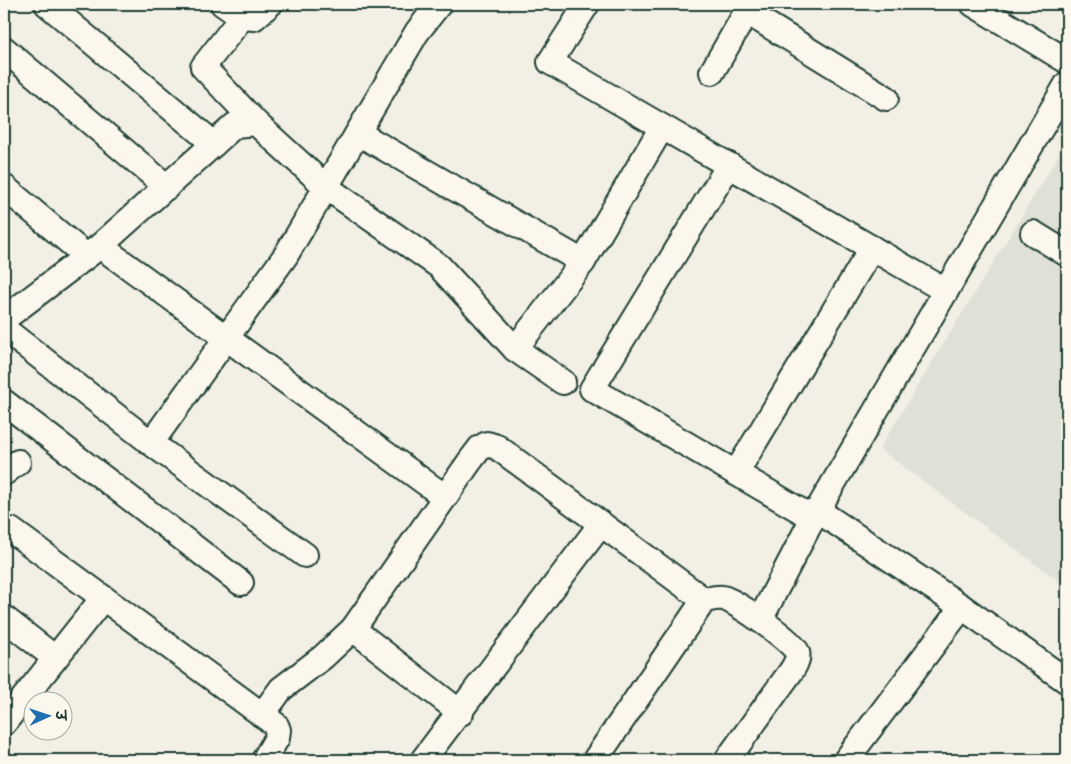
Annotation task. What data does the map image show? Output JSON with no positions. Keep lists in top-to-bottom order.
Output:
{
  "north": "right"
}
